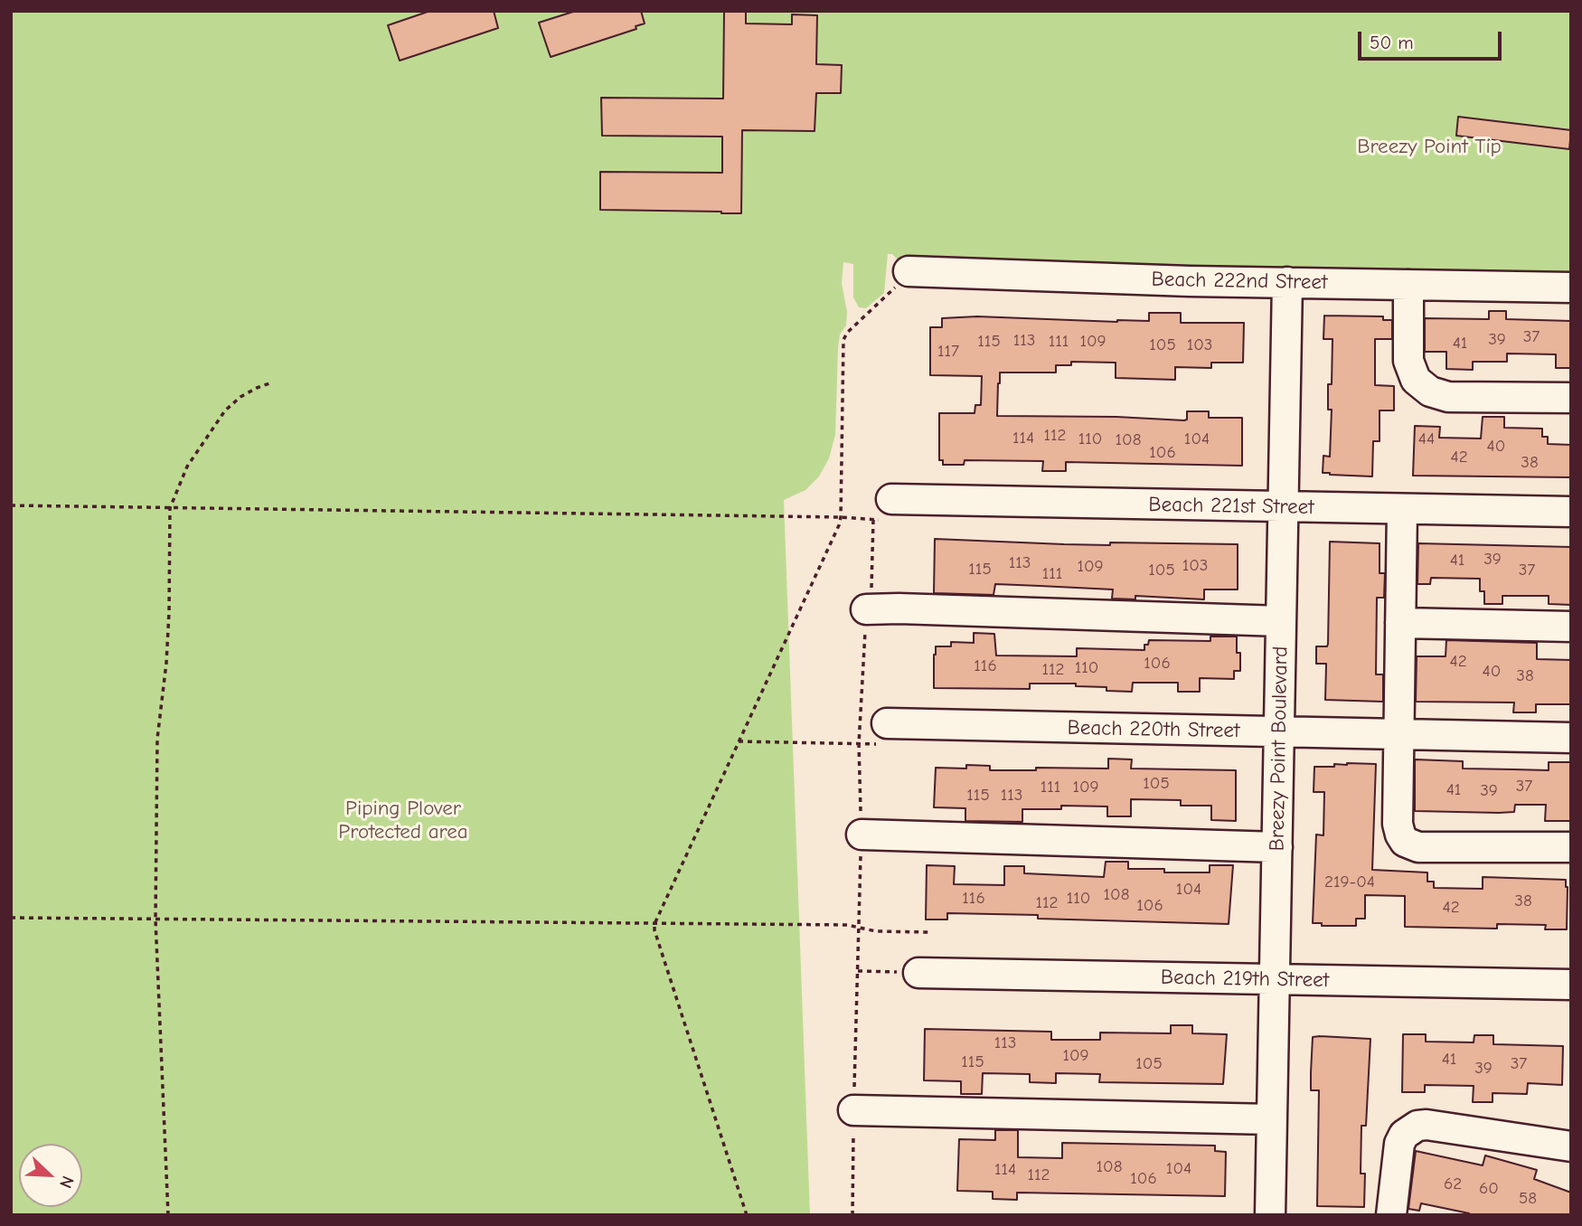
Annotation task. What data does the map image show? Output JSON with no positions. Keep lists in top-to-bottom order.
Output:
{
  "streets": {
    "street": [
      "Beach 222nd Street",
      "Beach 221st Street",
      "Beach 220th Street",
      "Breezy Point Boulevard",
      "Beach 219th Street"
    ]
  },
  "crossings": [
    ["Beach 222nd Street", "Breezy Point Boulevard"],
    ["Beach 221st Street", "Breezy Point Boulevard"],
    ["Beach 220th Street", "Breezy Point Boulevard"],
    ["Breezy Point Boulevard", "Beach 219th Street"]
  ],
  "parks": ["Breezy Point Tip", "Piping Plover Protected area"],
  "house_numbers": [
    "37",
    "39",
    "113",
    "115",
    "111",
    "109",
    "41",
    "105",
    "103",
    "117",
    "112",
    "114",
    "110",
    "104",
    "44",
    "108",
    "40",
    "106",
    "42",
    "38",
    "39",
    "41",
    "113",
    "103",
    "109",
    "115",
    "105",
    "37",
    "111",
    "42",
    "106",
    "116",
    "110",
    "112",
    "40",
    "38",
    "105",
    "37",
    "111",
    "109",
    "41",
    "39",
    "115",
    "113",
    "219-04",
    "104",
    "108",
    "116",
    "110",
    "38",
    "112",
    "106",
    "42",
    "113",
    "109",
    "41",
    "115",
    "105",
    "37",
    "39",
    "108",
    "104",
    "114",
    "112",
    "106",
    "62",
    "60",
    "58"
  ],
  "scale_bar": "50 m",
  "north": "bottom right"
}
